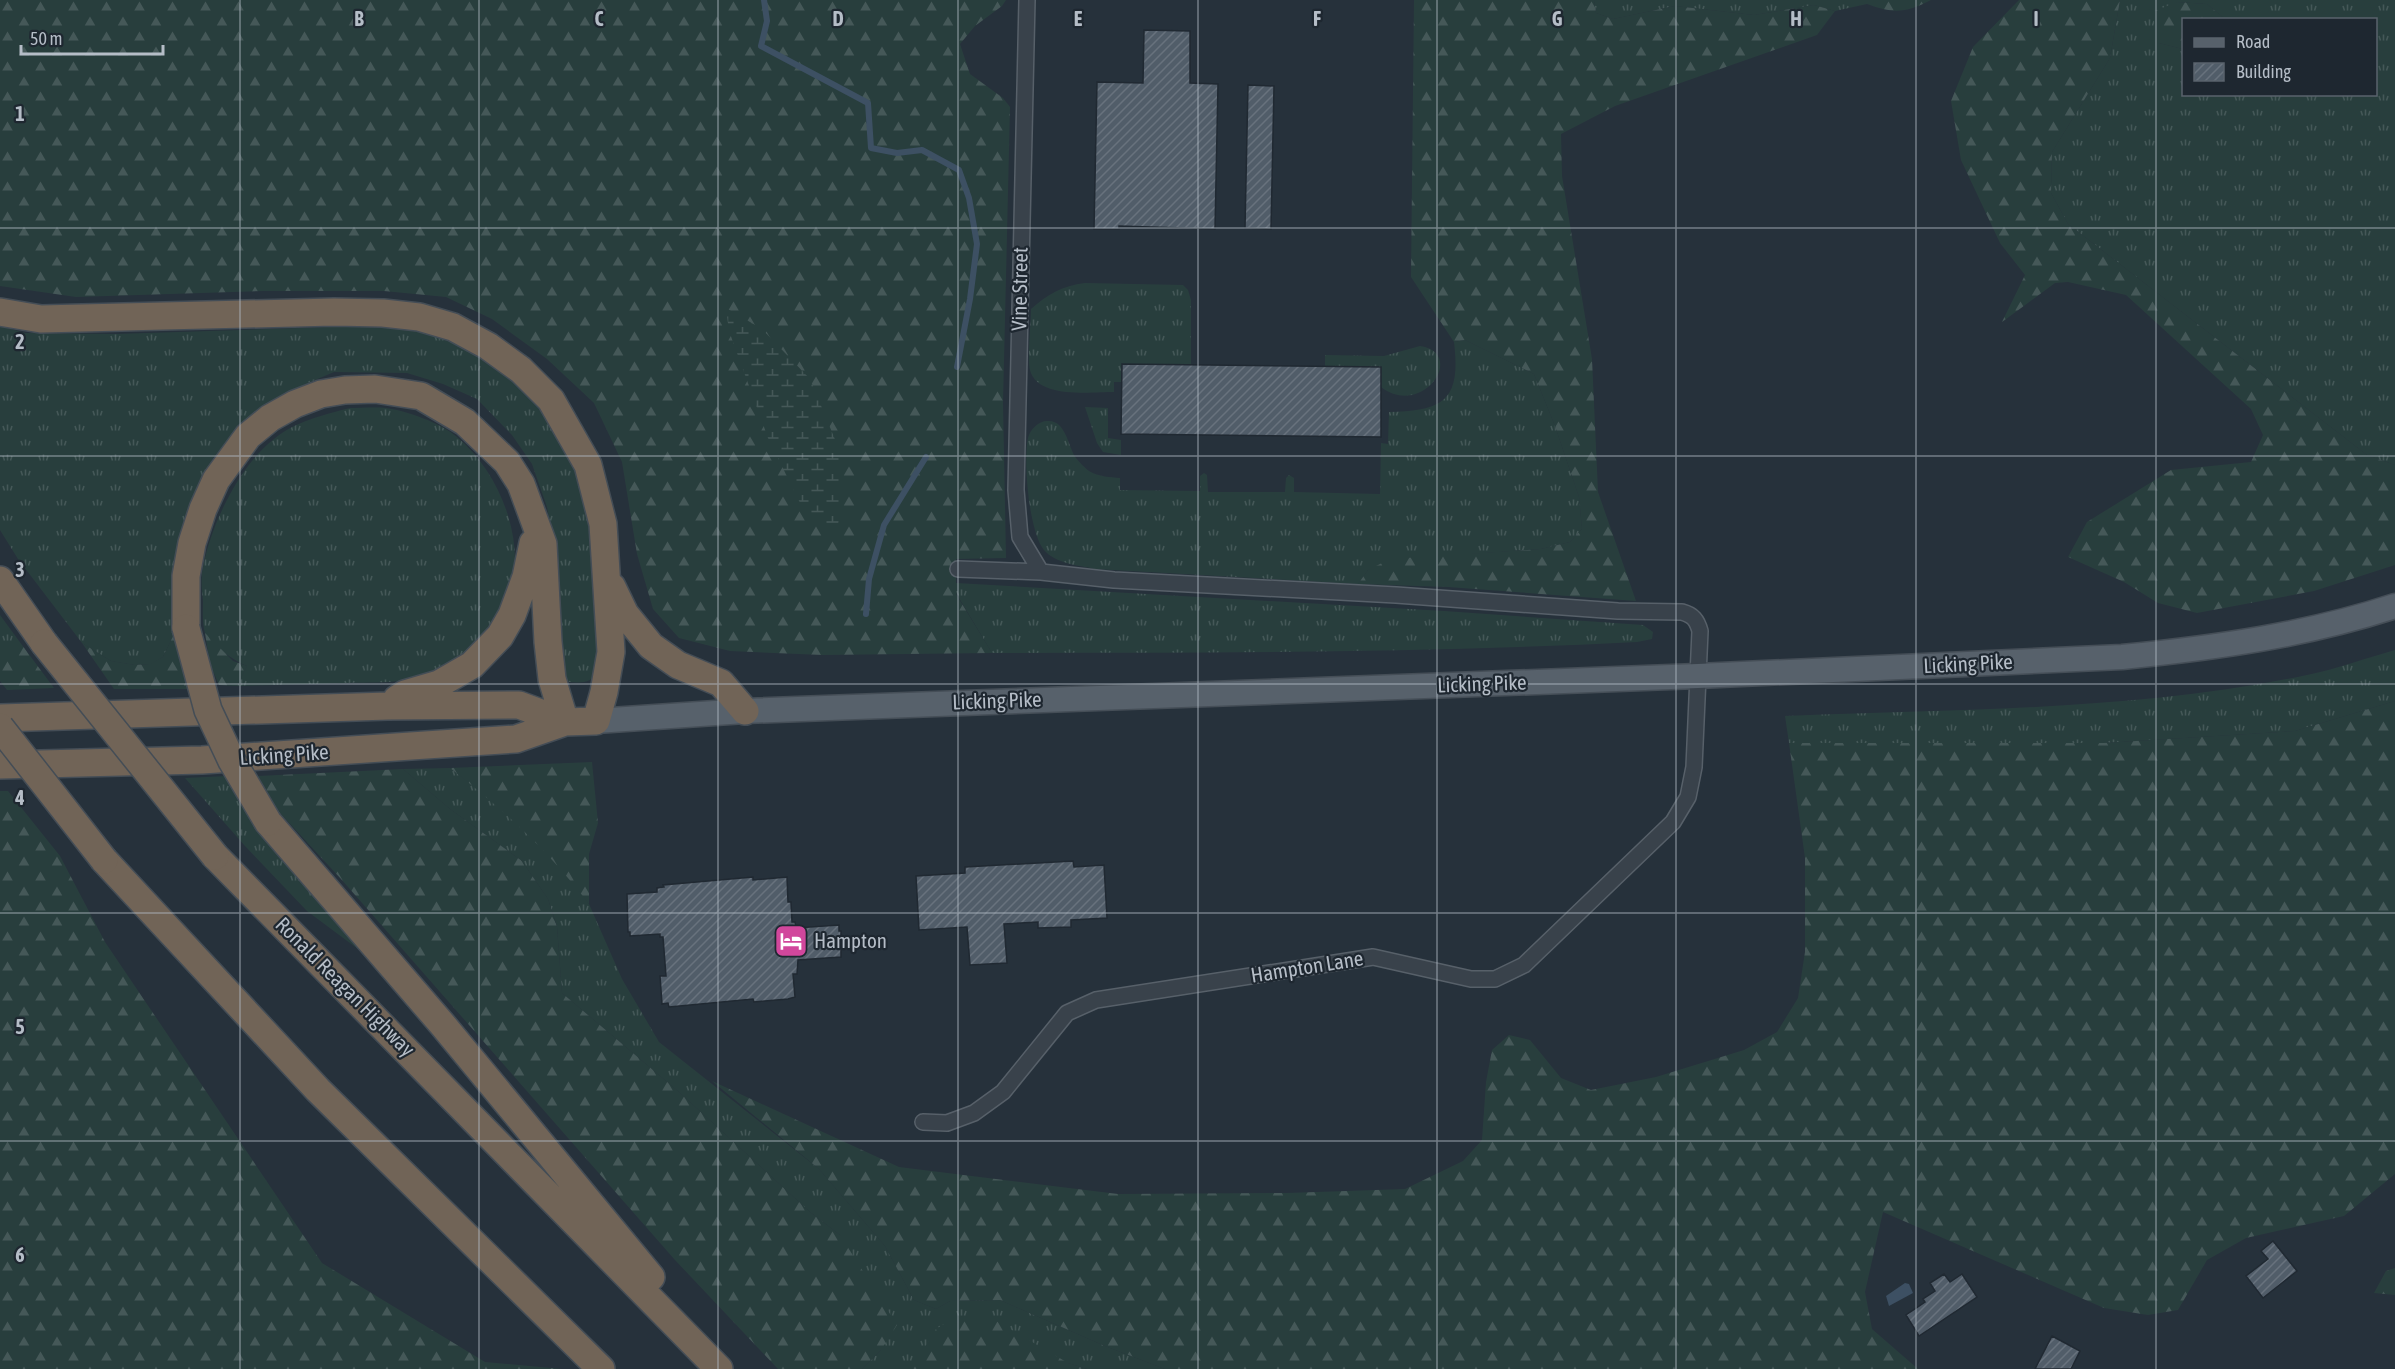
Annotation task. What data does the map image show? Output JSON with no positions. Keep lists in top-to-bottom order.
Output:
{
  "streets": {
    "highway": ["Licking Pike", "Ronald Reagan Highway"],
    "street": ["Vine Street", "Hampton Lane"]
  },
  "crossings": [
    ["Vine Street", "Hampton Lane"],
    ["Licking Pike", "Hampton Lane"]
  ],
  "places": {
    "hotel": ["Hampton"]
  },
  "legend": ["Road", "Building"],
  "scale_bar": "50 m",
  "grid": {
    "columns": [
      "B",
      "C",
      "D",
      "E",
      "F",
      "G",
      "H",
      "I"
    ],
    "rows": [
      "1",
      "2",
      "3",
      "4",
      "5",
      "6"
    ]
  }
}
